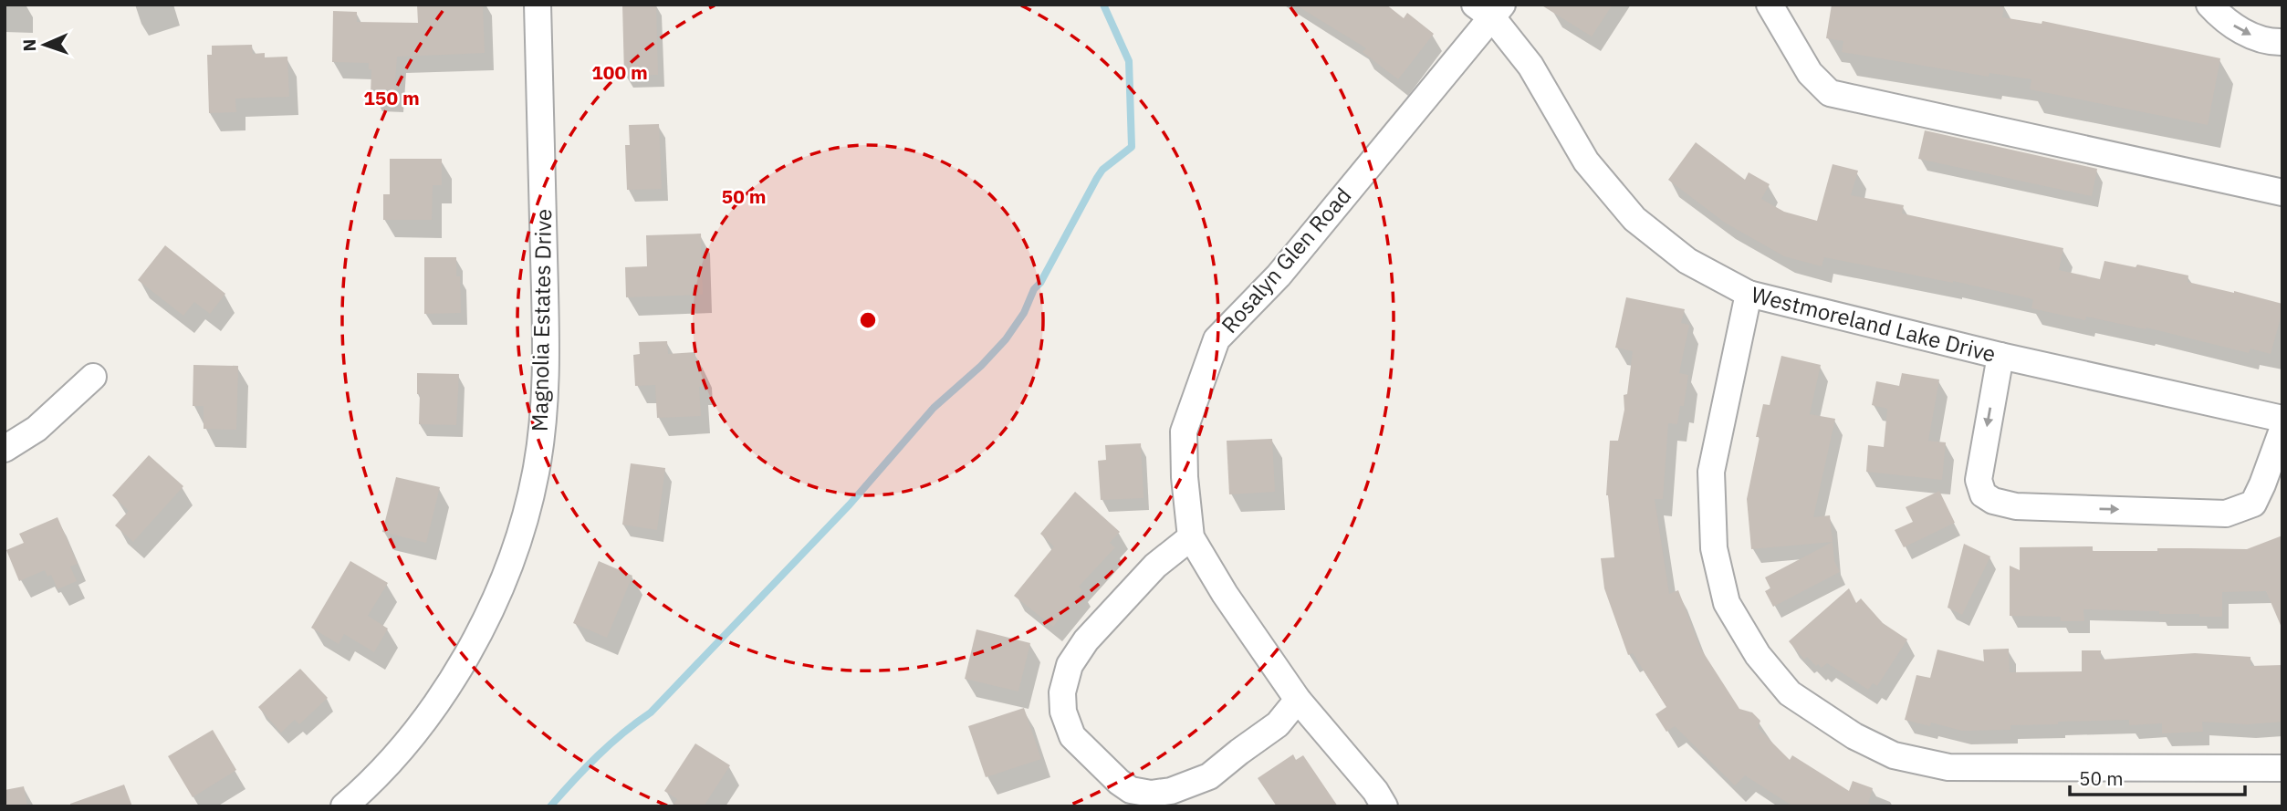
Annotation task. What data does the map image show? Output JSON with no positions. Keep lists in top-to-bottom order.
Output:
{
  "streets": {
    "street": ["Rosalyn Glen Road", "Magnolia Estates Drive", "Westmoreland Lake Drive"]
  },
  "crossings": [
    ["Rosalyn Glen Road", "Westmoreland Lake Drive"]
  ],
  "scale_bar": "50 m",
  "north": "left",
  "rings": ["100 m", "150 m", "50 m"]
}
